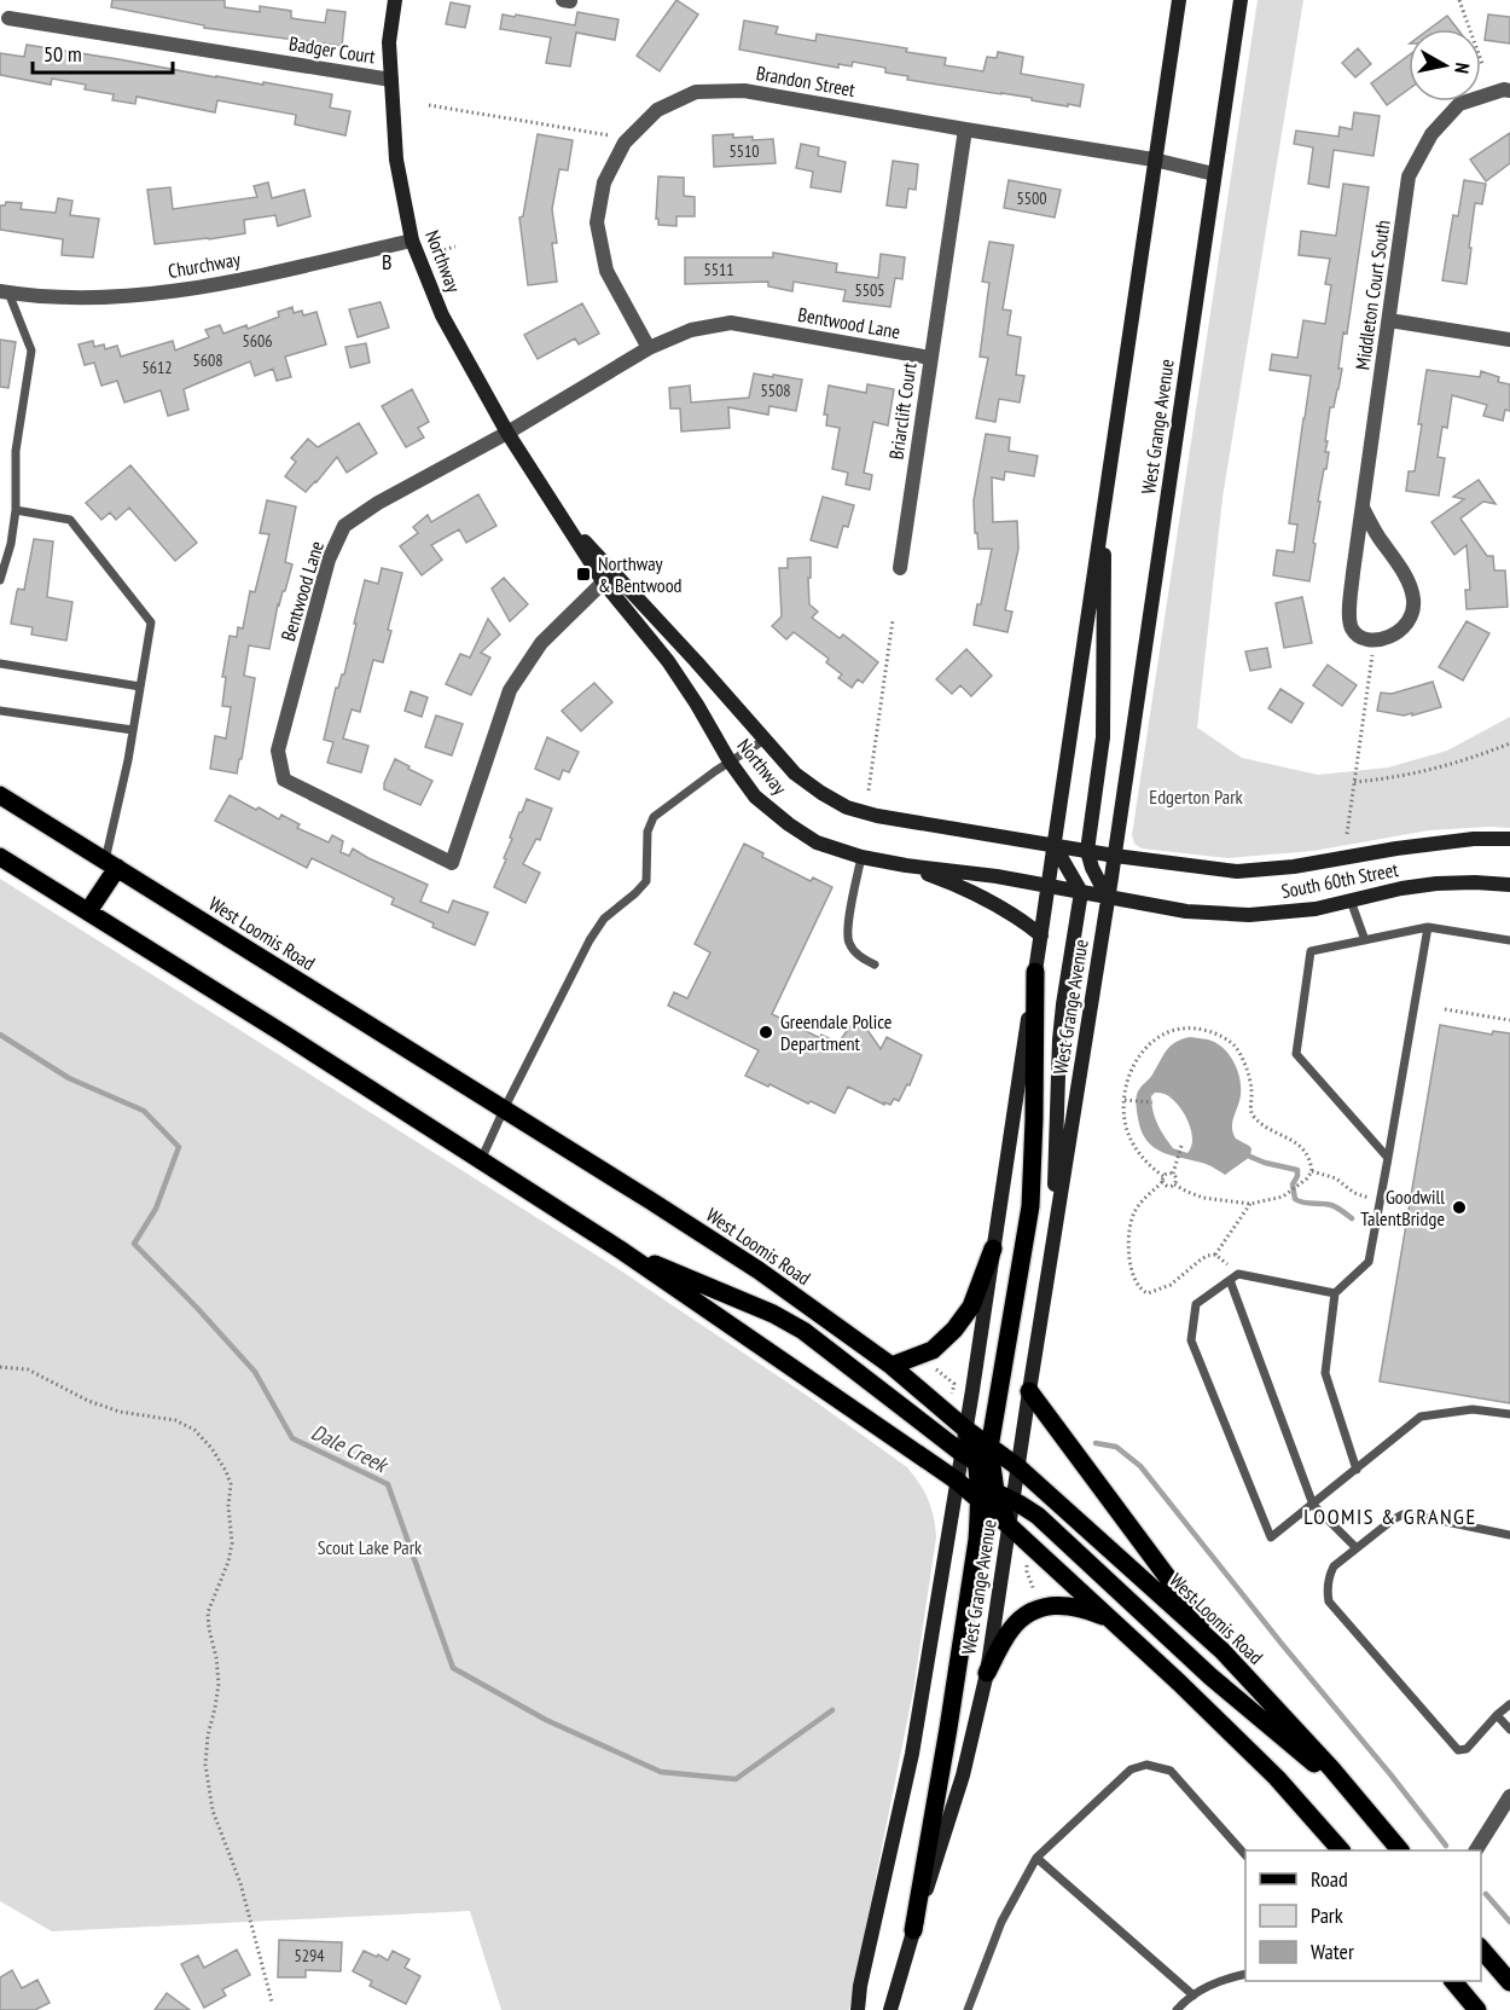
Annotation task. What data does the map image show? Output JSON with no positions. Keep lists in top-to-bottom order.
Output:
{
  "streets": {
    "main road": ["West Loomis Road"],
    "street": [
      "Badger Court",
      "Brandon Street",
      "Northway",
      "Churchway",
      "Middleton Court South",
      "Bentwood Lane",
      "Briarclift Court",
      "West Grange Avenue",
      "South 60th Street"
    ]
  },
  "crossings": [
    ["Badger Court", "Northway"],
    ["Brandon Street", "Bentwood Lane"],
    ["Brandon Street", "Briarclift Court"],
    ["Brandon Street", "West Grange Avenue"],
    ["Northway", "Churchway"],
    ["Northway", "Bentwood Lane"],
    ["Northway", "West Grange Avenue"],
    ["Northway", "South 60th Street"],
    ["Bentwood Lane", "Briarclift Court"],
    ["West Grange Avenue", "South 60th Street"],
    ["West Grange Avenue", "West Loomis Road"]
  ],
  "districts": ["B", "LOOMIS & GRANGE"],
  "water": ["Dale Creek"],
  "parks": ["Edgerton Park", "Scout Lake Park"],
  "places": {
    "transit": ["Northway & Bentwood"],
    "other": ["Greendale Police Department", "Goodwill TalentBridge"]
  },
  "house_numbers": [
    "5510",
    "5500",
    "5511",
    "5505",
    "5606",
    "5608",
    "5612",
    "5508",
    "5294"
  ],
  "legend": ["Road", "Park", "Water"],
  "scale_bar": "50 m",
  "north": "right"
}
